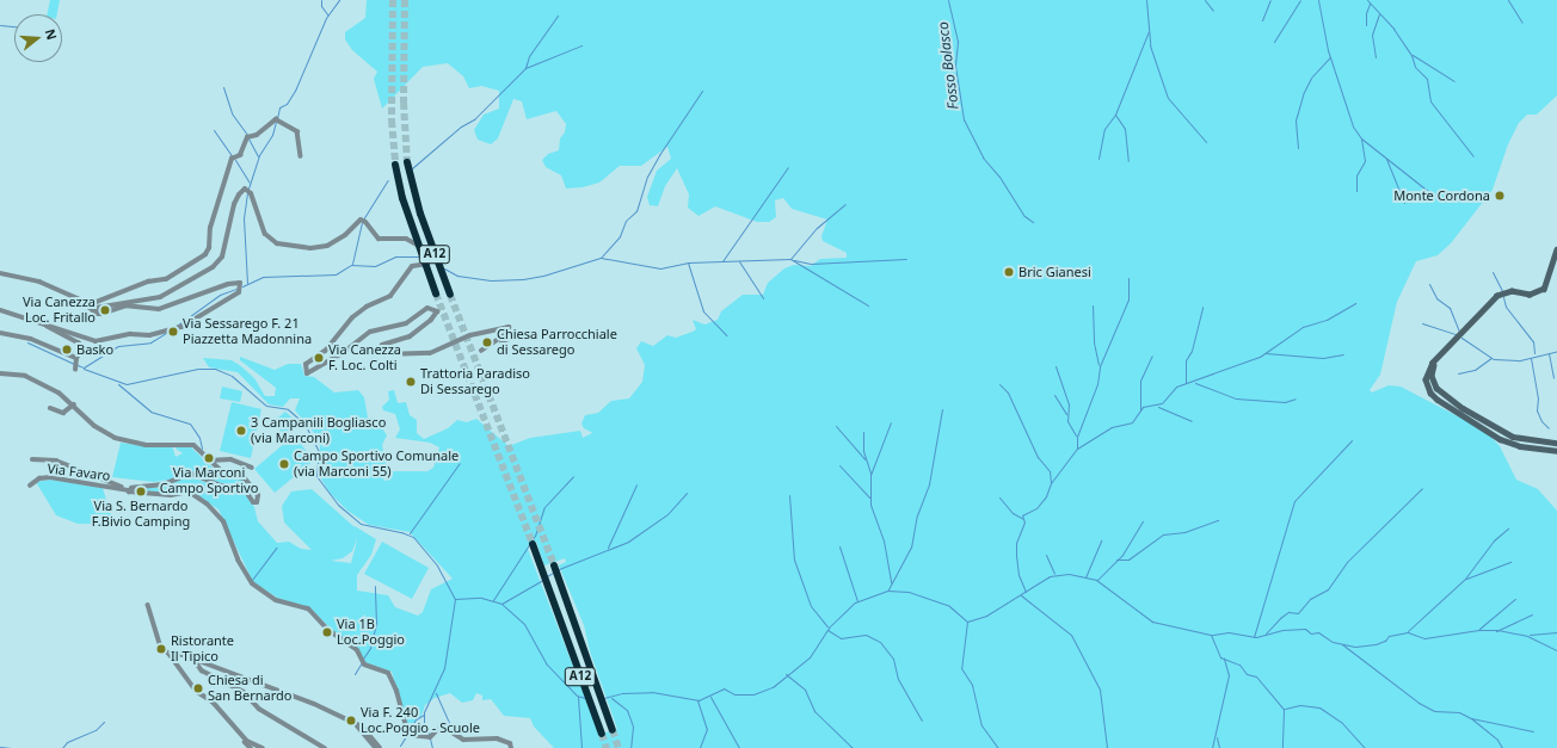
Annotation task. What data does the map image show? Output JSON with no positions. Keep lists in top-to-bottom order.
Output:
{
  "streets": {
    "highway": ["A12"],
    "street": ["Via Favaro"]
  },
  "water": ["Fosso Bolasco"],
  "places": [
    "Monte Cordona",
    "Bric Gianesi",
    "Via Canezza Loc. Fritallo",
    "Via Sessarego F. 21 Piazzetta Madonnina",
    "Chiesa Parrocchiale di Sessarego",
    "Basko",
    "Via Canezza F. Loc. Colti",
    "Trattoria Paradiso Di Sessarego",
    "3 Campanili Bogliasco (via Marconi)",
    "Via Marconi Campo Sportivo",
    "Campo Sportivo Comunale (via Marconi 55)",
    "Via S. Bernardo F.Bivio Camping",
    "Via 1B Loc.Poggio",
    "Ristorante Il Tipico",
    "Chiesa di San Bernardo",
    "Via F. 240 Loc.Poggio - Scuole"
  ],
  "north": "right"
}
